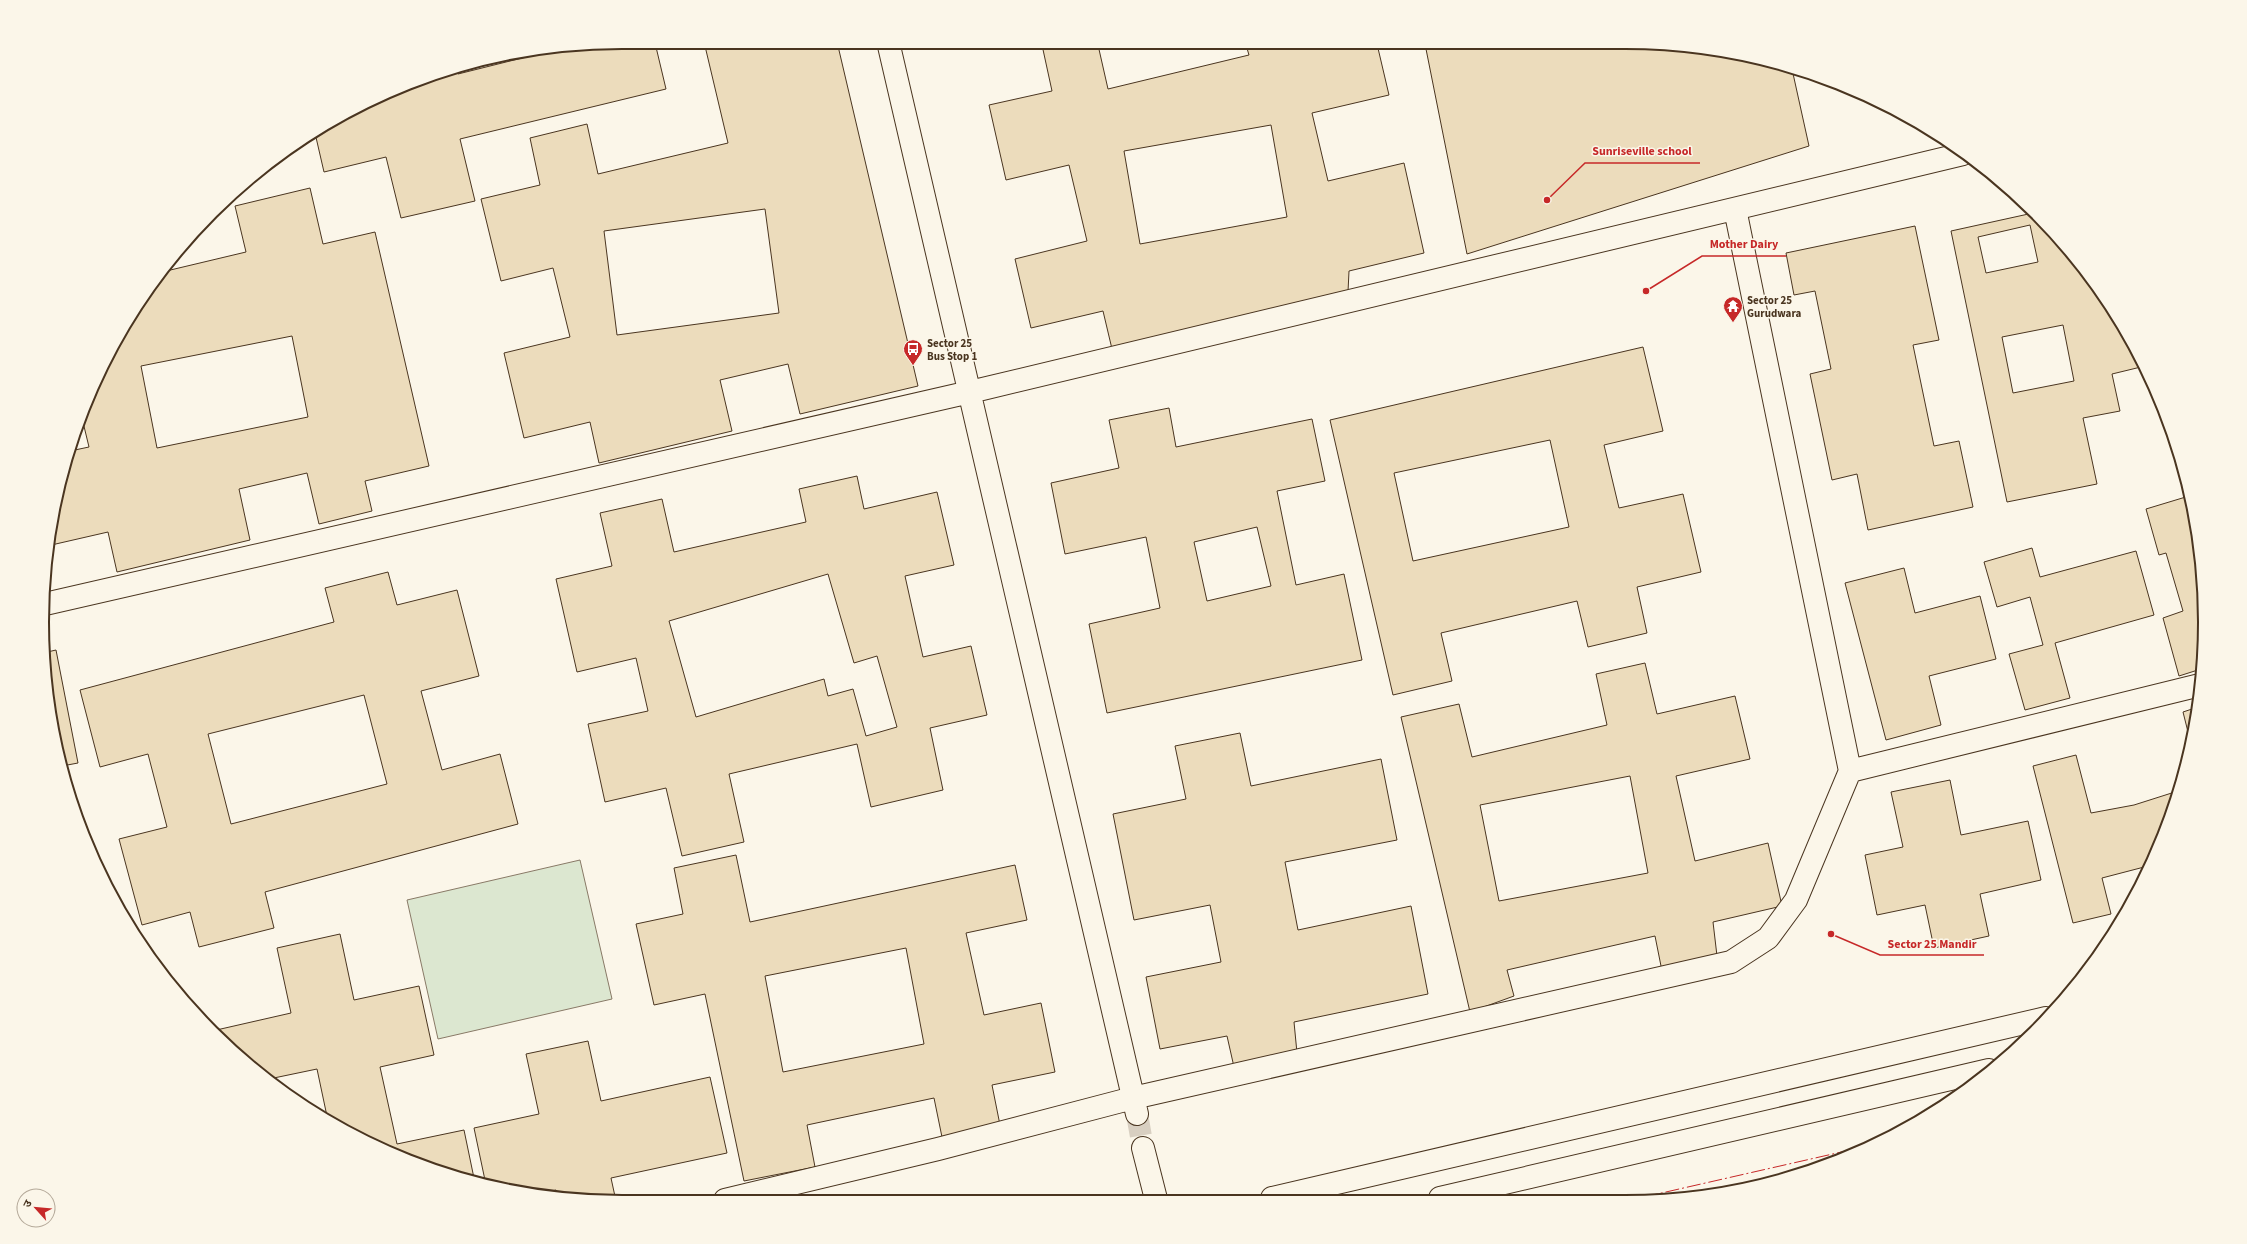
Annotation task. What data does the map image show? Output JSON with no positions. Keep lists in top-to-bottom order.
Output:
{
  "places": {
    "other": ["Sunriseville school", "Mother Dairy", "Sector 25 Mandir"],
    "temple": ["Sector 25 Gurudwara"],
    "bus stop": ["Sector 25 Bus Stop 1"]
  },
  "north": "top left"
}
